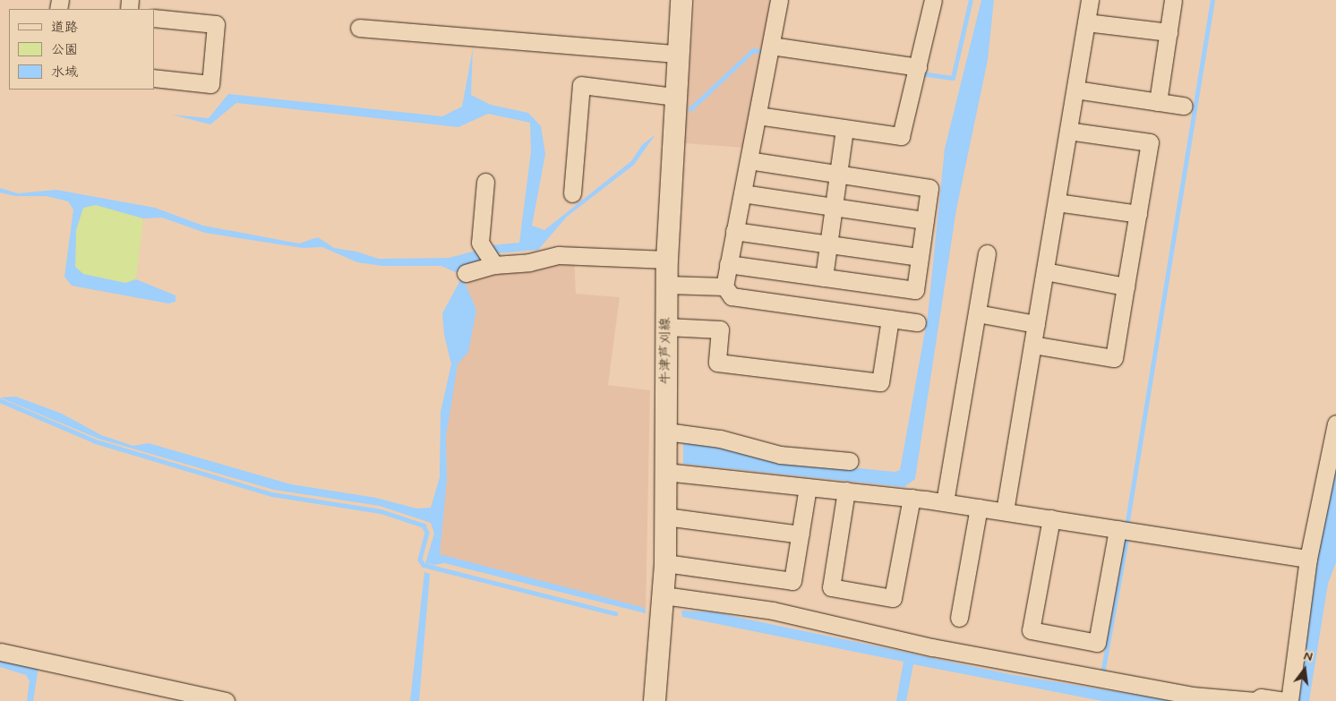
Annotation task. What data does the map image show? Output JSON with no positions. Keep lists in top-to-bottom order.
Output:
{
  "streets": {
    "main road": ["牛津芦刈線"]
  },
  "legend": ["道路", "公園", "水域"],
  "north": "top"
}
